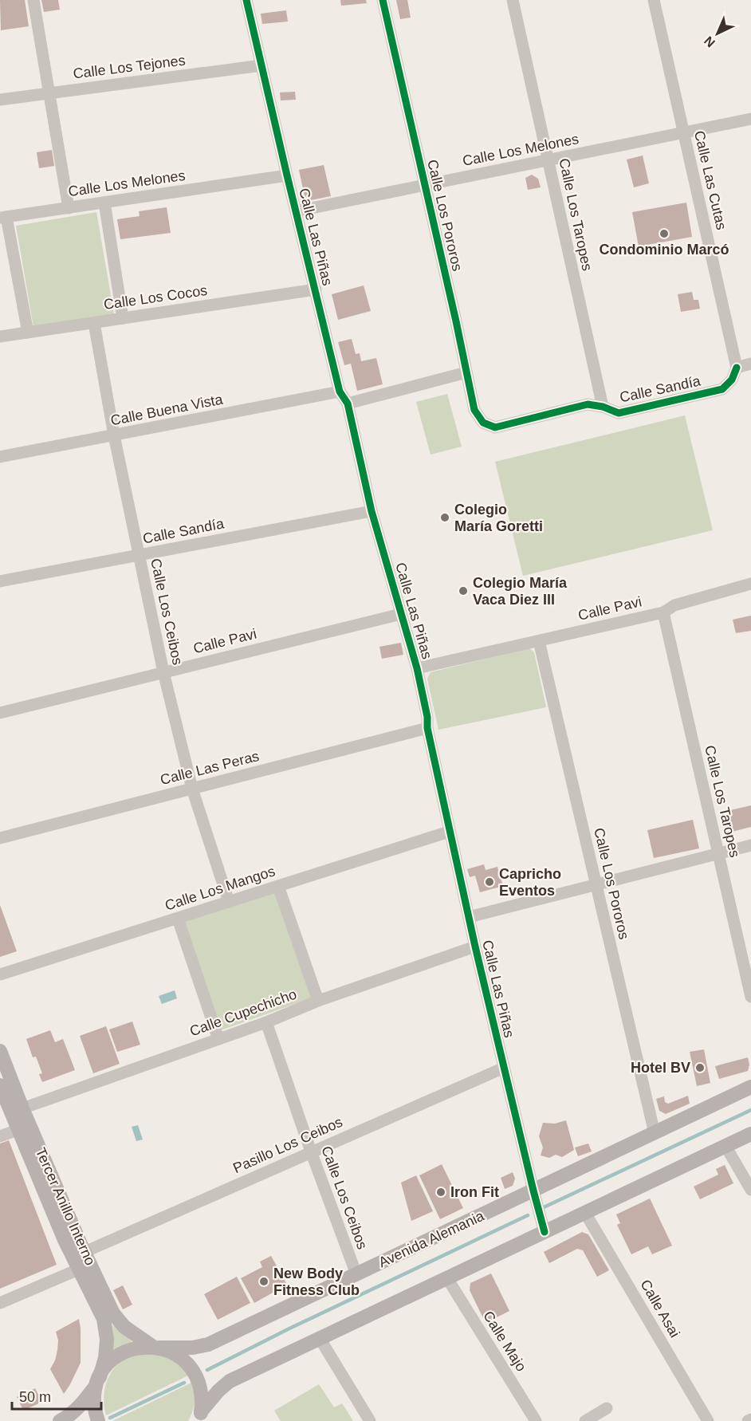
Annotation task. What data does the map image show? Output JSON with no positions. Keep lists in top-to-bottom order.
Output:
{
  "streets": {
    "main road": ["Tercer Anillo Interno", "Avenida Alemania"],
    "street": [
      "Calle Los Tejones",
      "Calle Los Melones",
      "Calle Las Cutas",
      "Calle Los Taropes",
      "Calle Los Pororos",
      "Calle Las Piñas",
      "Calle Los Cocos",
      "Calle Sandía",
      "Calle Buena Vista",
      "Calle Pavi",
      "Calle Los Ceibos",
      "Calle Las Peras",
      "Calle Los Mangos",
      "Calle Cupechicho",
      "Pasillo Los Ceibos",
      "Calle Asai",
      "Calle Majo"
    ]
  },
  "crossings": [
    ["Calle Los Tejones", "Calle Las Piñas"],
    ["Calle Los Melones", "Calle Las Cutas"],
    ["Calle Los Melones", "Calle Los Taropes"],
    ["Calle Los Melones", "Calle Los Pororos"],
    ["Calle Los Melones", "Calle Las Piñas"],
    ["Calle Las Cutas", "Calle Sandía"],
    ["Calle Los Taropes", "Calle Sandía"],
    ["Calle Los Taropes", "Calle Pavi"],
    ["Calle Los Pororos", "Calle Sandía"],
    ["Calle Los Pororos", "Calle Pavi"],
    ["Calle Los Pororos", "Avenida Alemania"],
    ["Calle Las Piñas", "Calle Los Cocos"],
    ["Calle Las Piñas", "Calle Sandía"],
    ["Calle Las Piñas", "Calle Buena Vista"],
    ["Calle Las Piñas", "Calle Pavi"],
    ["Calle Las Piñas", "Calle Las Peras"],
    ["Calle Las Piñas", "Calle Los Mangos"],
    ["Calle Las Piñas", "Calle Cupechicho"],
    ["Calle Las Piñas", "Pasillo Los Ceibos"],
    ["Calle Las Piñas", "Avenida Alemania"],
    ["Calle Los Cocos", "Calle Los Ceibos"],
    ["Calle Sandía", "Calle Los Ceibos"],
    ["Calle Buena Vista", "Calle Los Ceibos"],
    ["Calle Pavi", "Calle Los Ceibos"],
    ["Calle Los Ceibos", "Calle Las Peras"],
    ["Calle Los Ceibos", "Calle Los Mangos"],
    ["Calle Los Ceibos", "Calle Cupechicho"],
    ["Calle Los Ceibos", "Pasillo Los Ceibos"],
    ["Calle Los Ceibos", "Avenida Alemania"],
    ["Calle Cupechicho", "Tercer Anillo Interno"],
    ["Pasillo Los Ceibos", "Tercer Anillo Interno"],
    ["Tercer Anillo Interno", "Avenida Alemania"]
  ],
  "places": [
    "Condominio Marcó",
    "Colegio María Goretti",
    "Colegio María Vaca Diez III",
    "Capricho Eventos",
    "Hotel BV",
    "Iron Fit",
    "New Body Fitness Club"
  ],
  "scale_bar": "50 m",
  "north": "bottom left"
}
